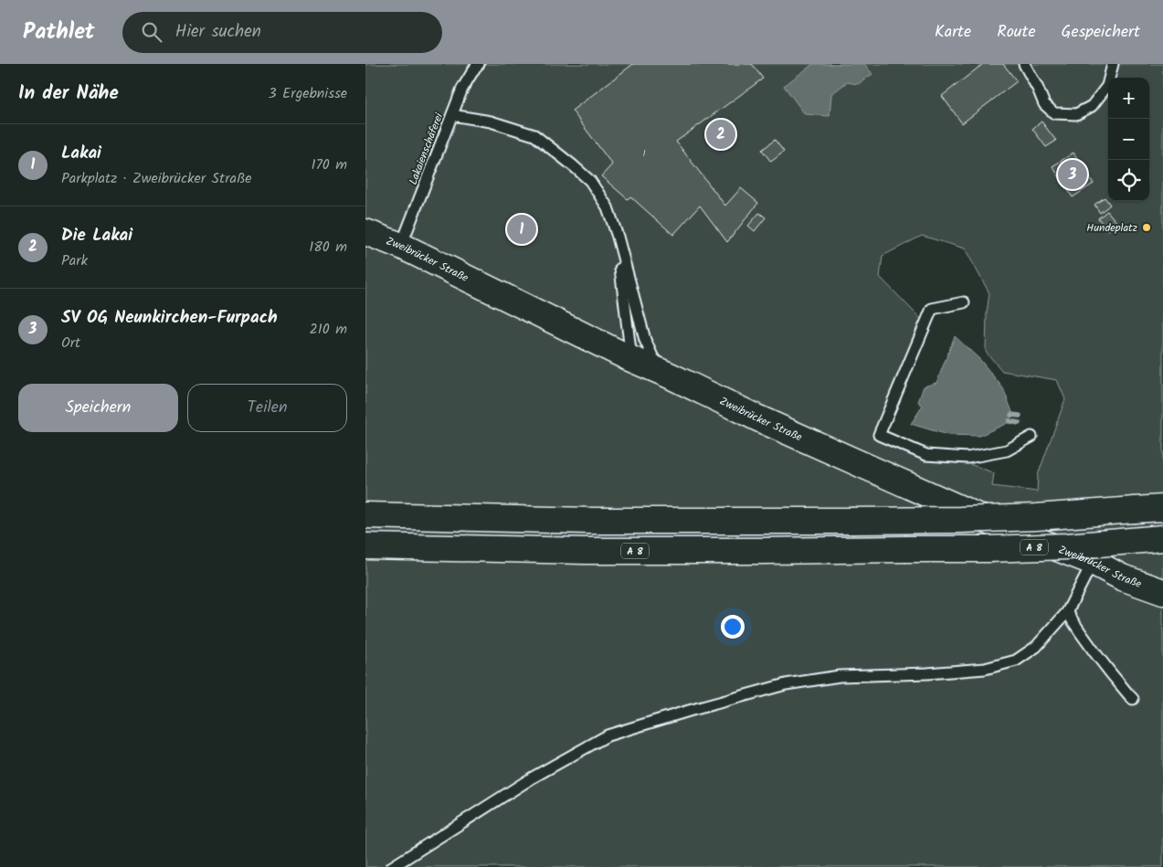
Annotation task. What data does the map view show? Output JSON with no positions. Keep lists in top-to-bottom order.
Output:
{
  "streets": {
    "main road": ["Zweibrücker Straße", "A 8"],
    "lane": ["Lakaienschäferei"]
  },
  "crossings": [
    ["Lakaienschäferei", "Zweibrücker Straße"]
  ],
  "places": ["Hundeplatz"],
  "house_numbers": ["1"],
  "page": {
    "header": "Pathlet",
    "search": "Hier suchen",
    "nav": ["Karte", "Route", "Gespeichert"],
    "heading": ["In der Nähe", "3 Ergebnisse"],
    "map_buttons": ["+", "−"],
    "pins": ["2", "3", "1"],
    "list": [
      {
        "mark": "1",
        "name": "Lakai",
        "note": "Parkplatz · Zweibrücker Straße",
        "value": "170 m"
      },
      {
        "mark": "2",
        "name": "Die Lakai",
        "note": "Park",
        "value": "180 m"
      },
      {
        "mark": "3",
        "name": "SV OG Neunkirchen-Furpach",
        "note": "Ort",
        "value": "210 m"
      }
    ],
    "buttons": ["Speichern", "Teilen"]
  }
}
